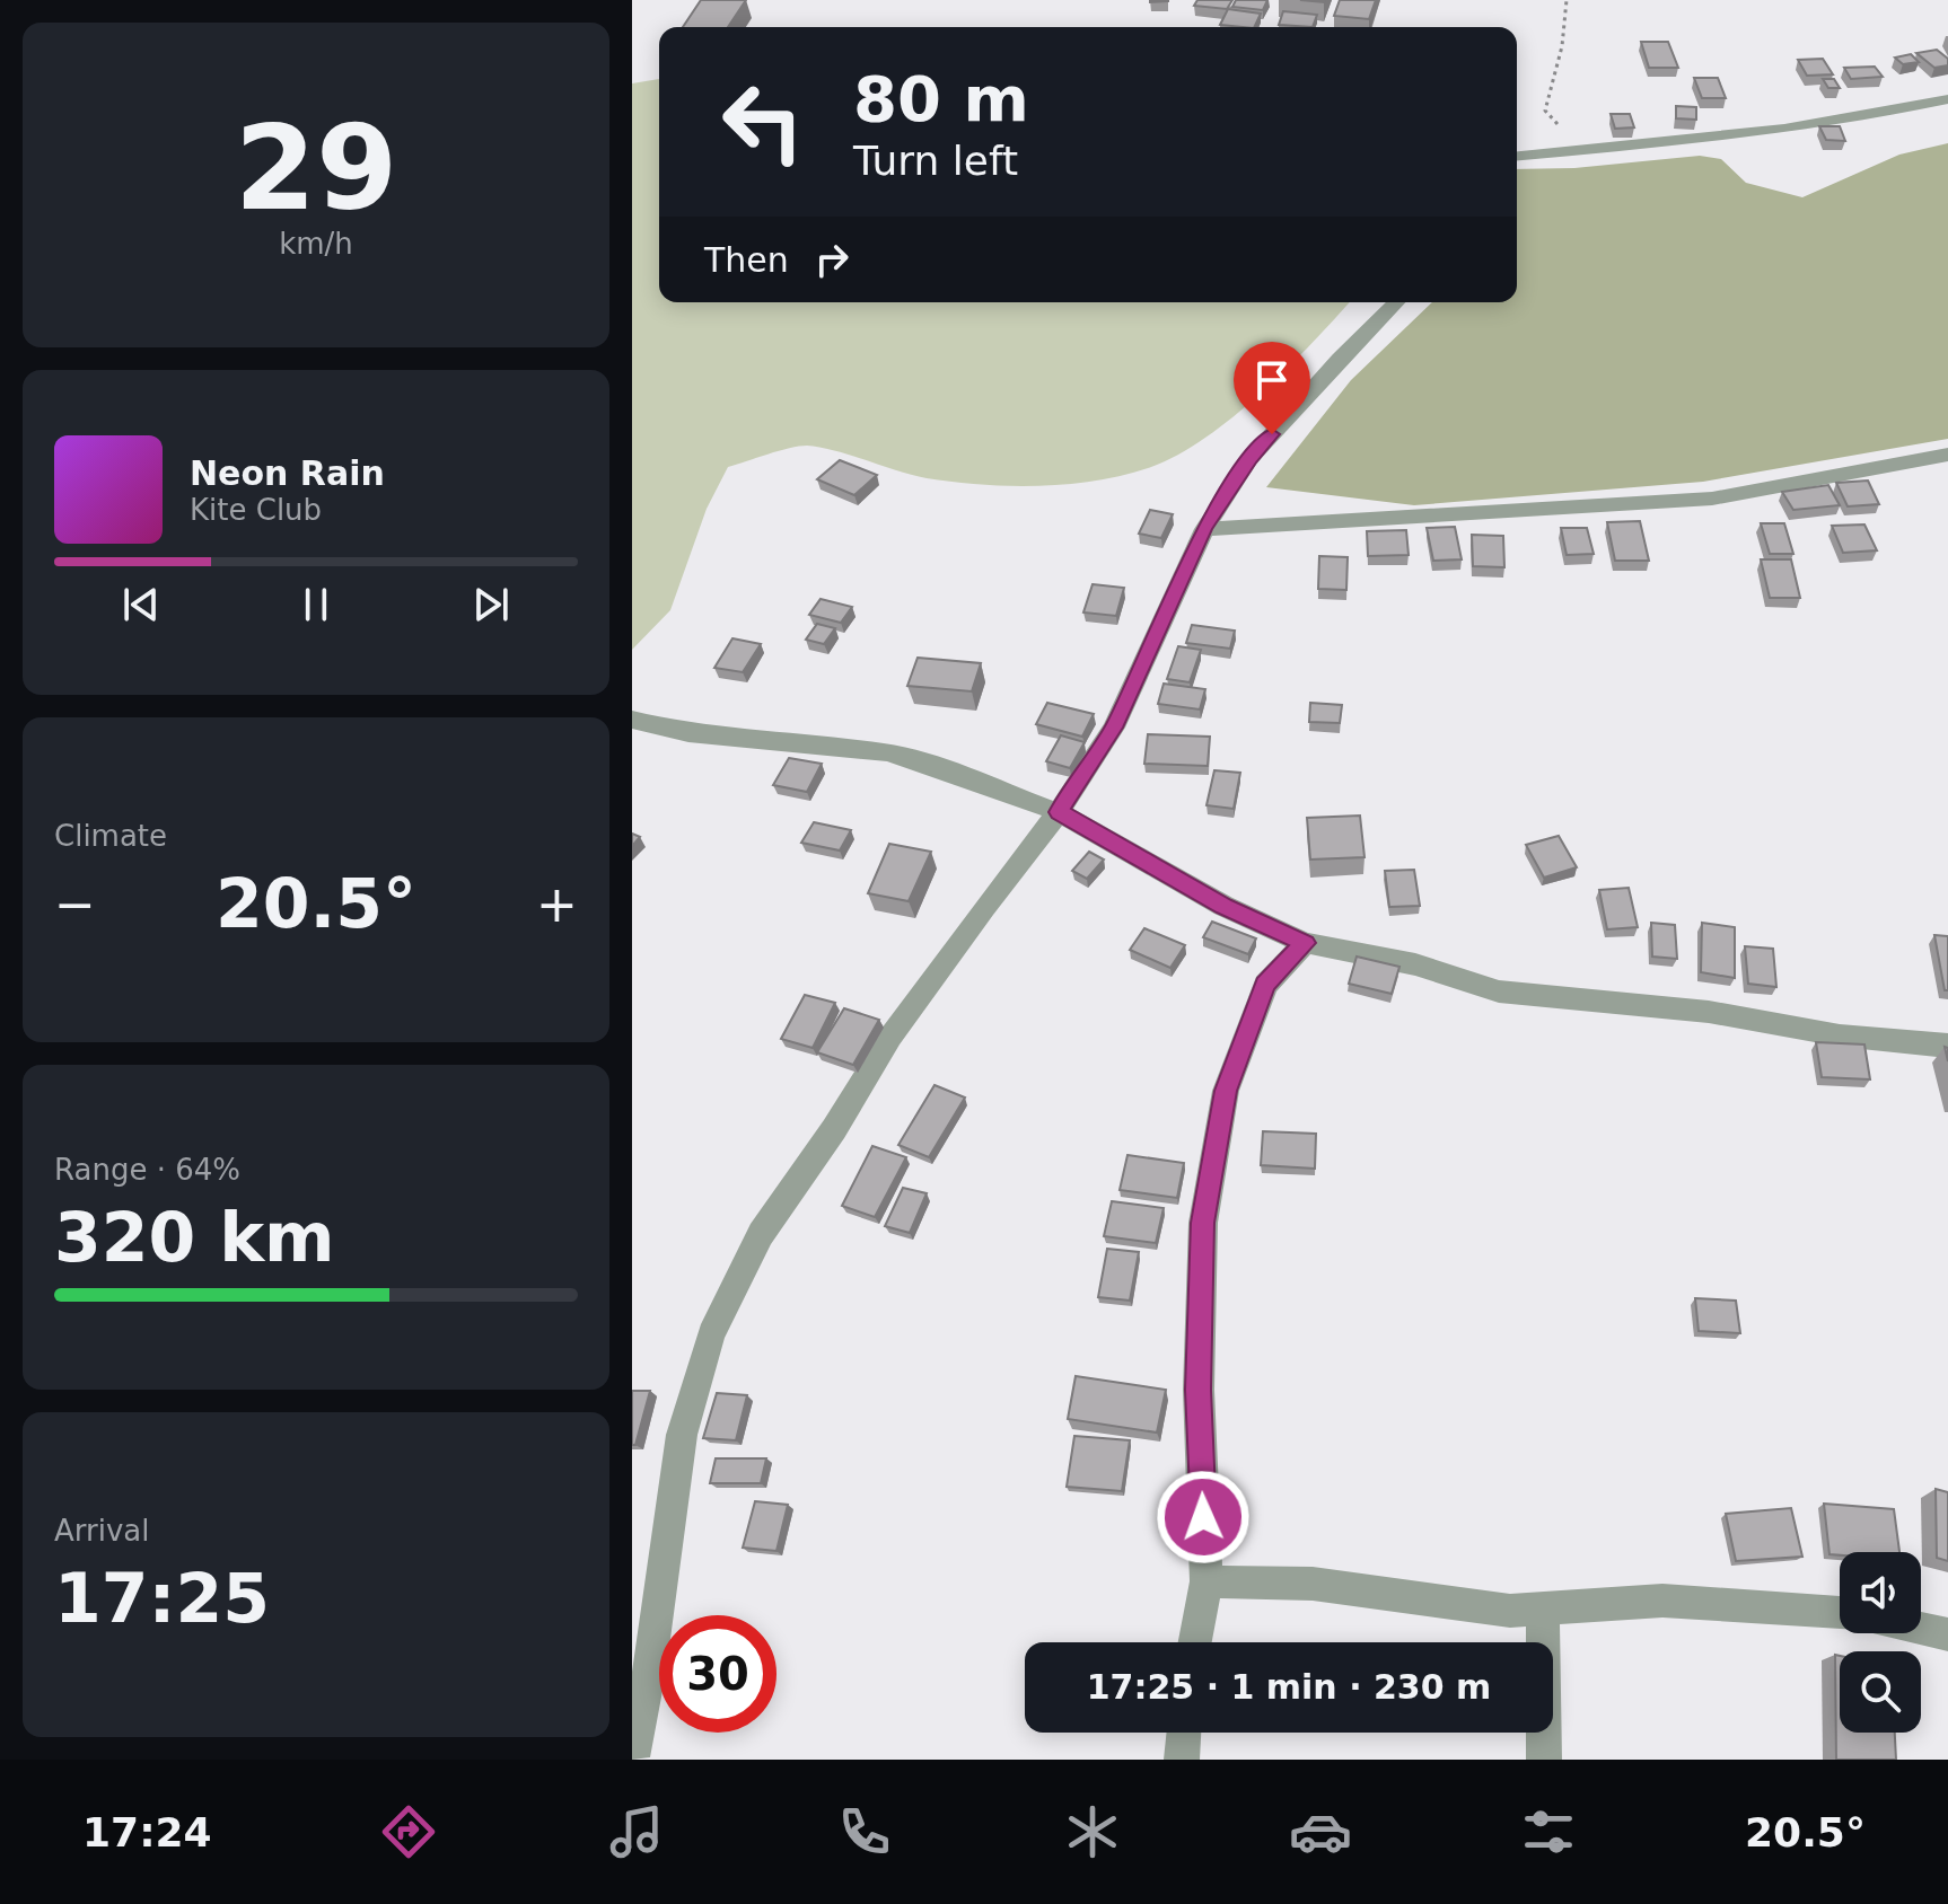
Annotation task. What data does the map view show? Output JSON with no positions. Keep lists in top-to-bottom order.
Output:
{
  "page": {
    "tile": [
      ["29", "km/h"],
      "Climate",
      ["Range · 64%", "320 km"],
      ["Arrival", "17:25"]
    ],
    "turn": ["80 m", "Turn left"],
    "then": "Then",
    "song": ["Neon Rain", "Kite Club"],
    "heat": ["−", "20.5°", "+"],
    "limit": "30",
    "trip": "17:25 · 1 min · 230 m",
    "tabs": ["17:24", "20.5°"]
  }
}
